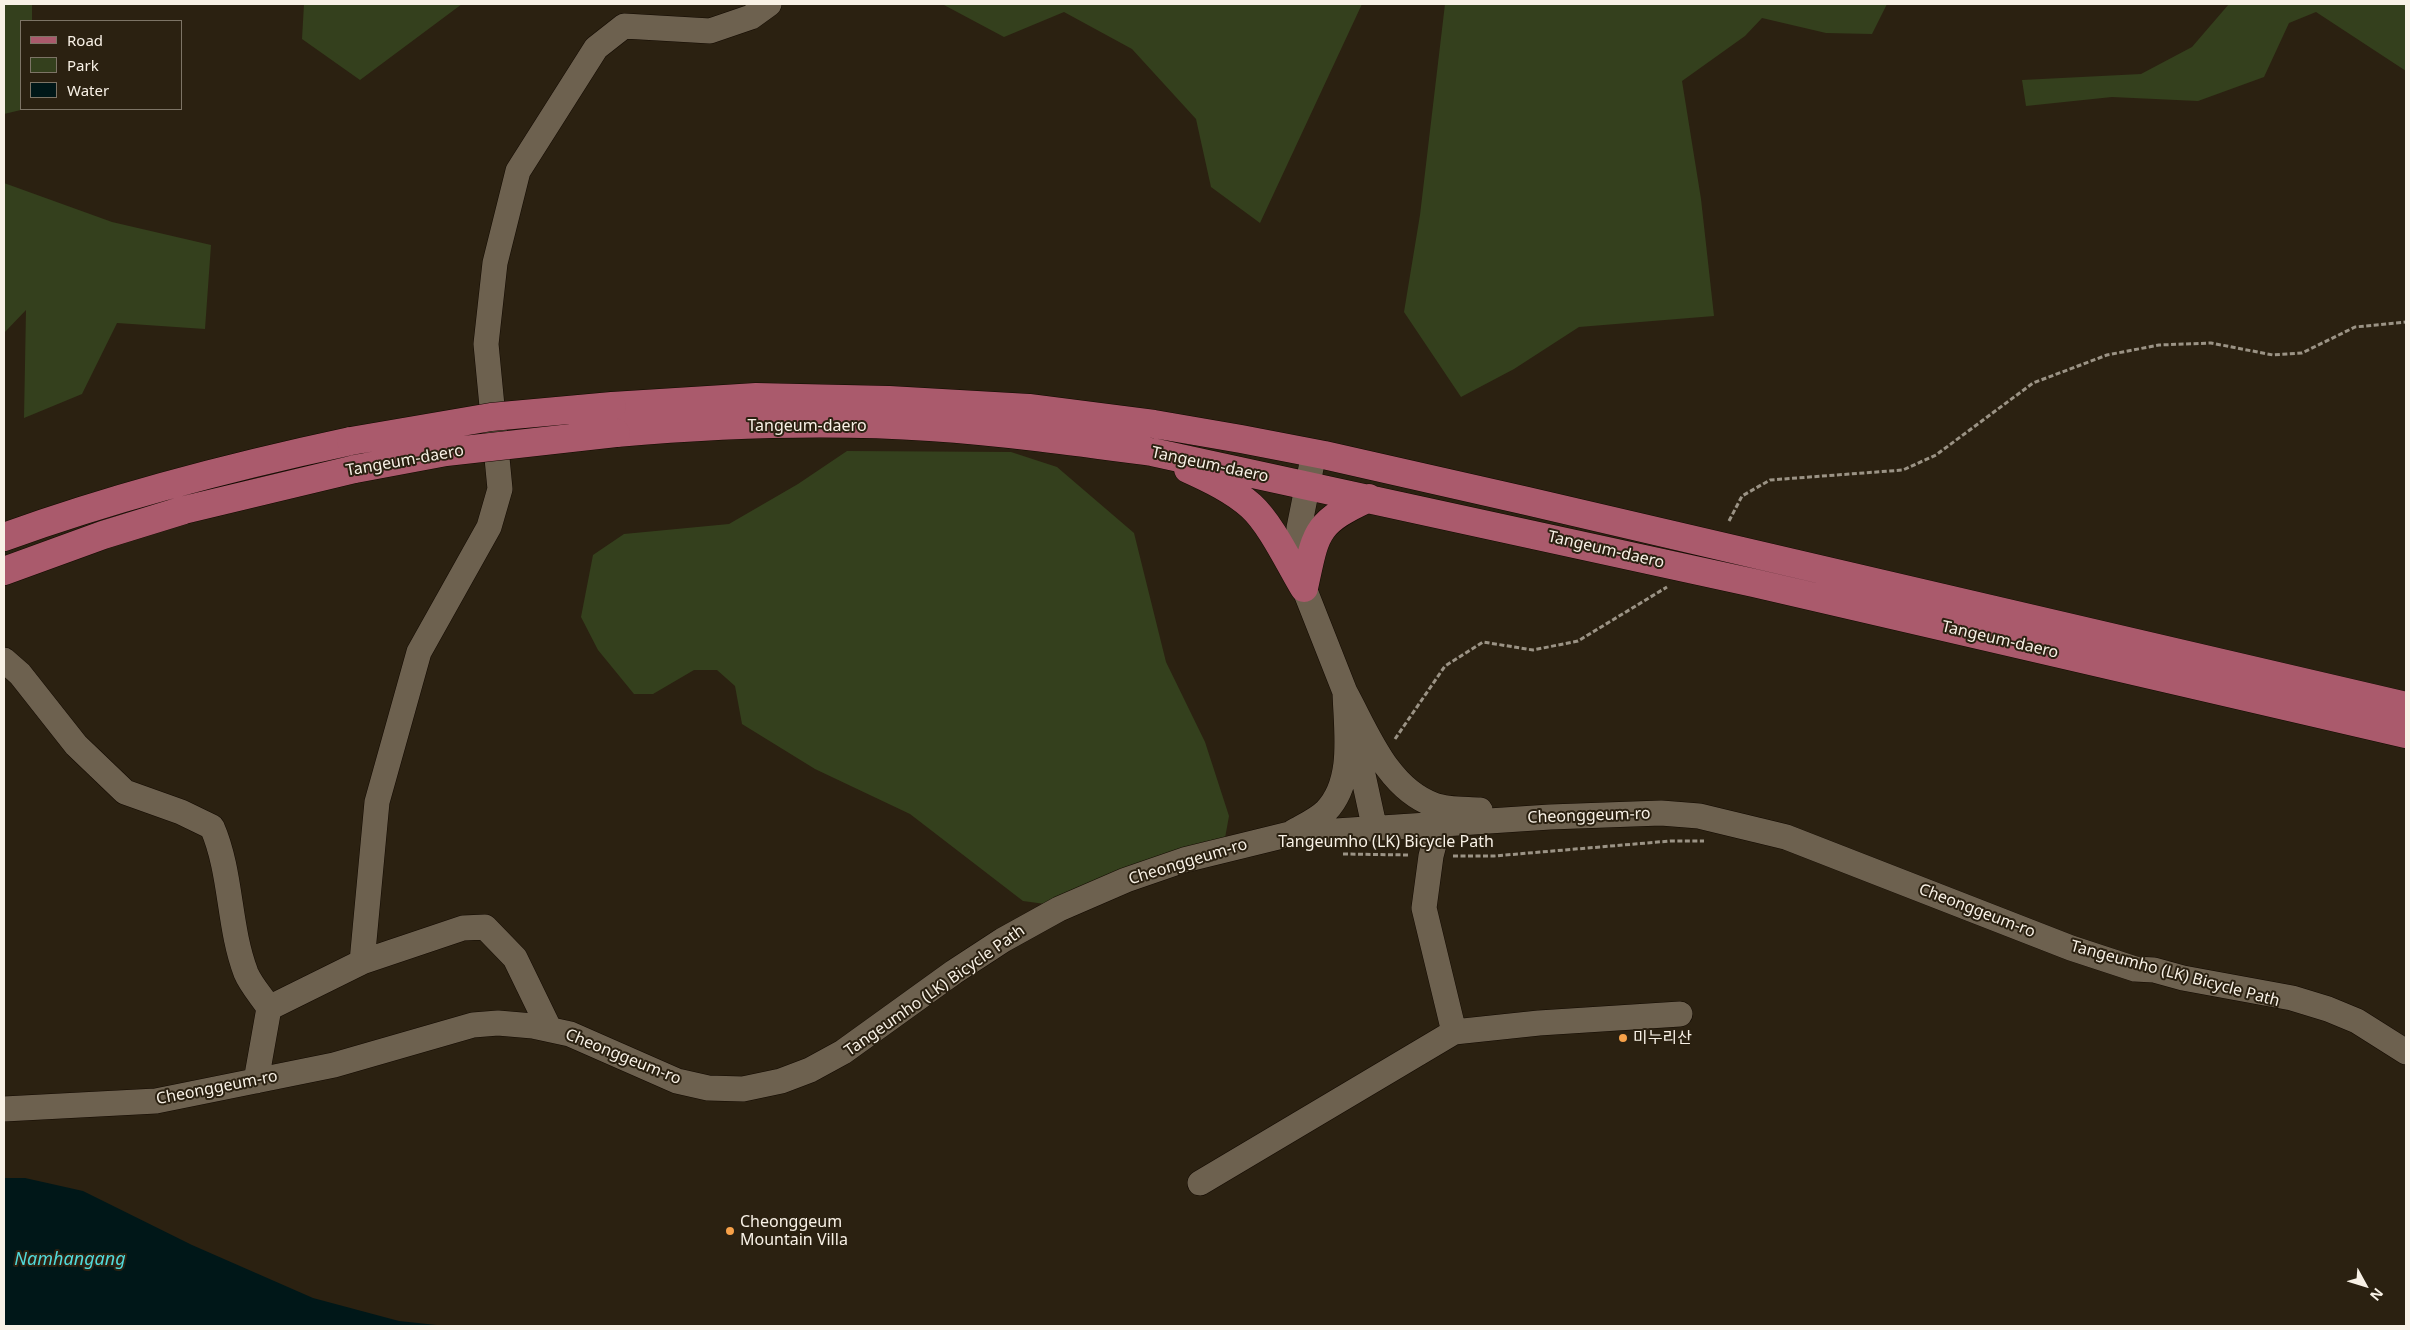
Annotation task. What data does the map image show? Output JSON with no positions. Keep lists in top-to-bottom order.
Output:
{
  "streets": {
    "main road": ["Tangeum-daero"],
    "street": ["Cheonggeum-ro"],
    "path": ["Tangeumho (LK) Bicycle Path"]
  },
  "water": ["Namhangang"],
  "places": ["미누리산", "Cheonggeum Mountain Villa"],
  "legend": ["Road", "Park", "Water"],
  "north": "bottom right"
}
